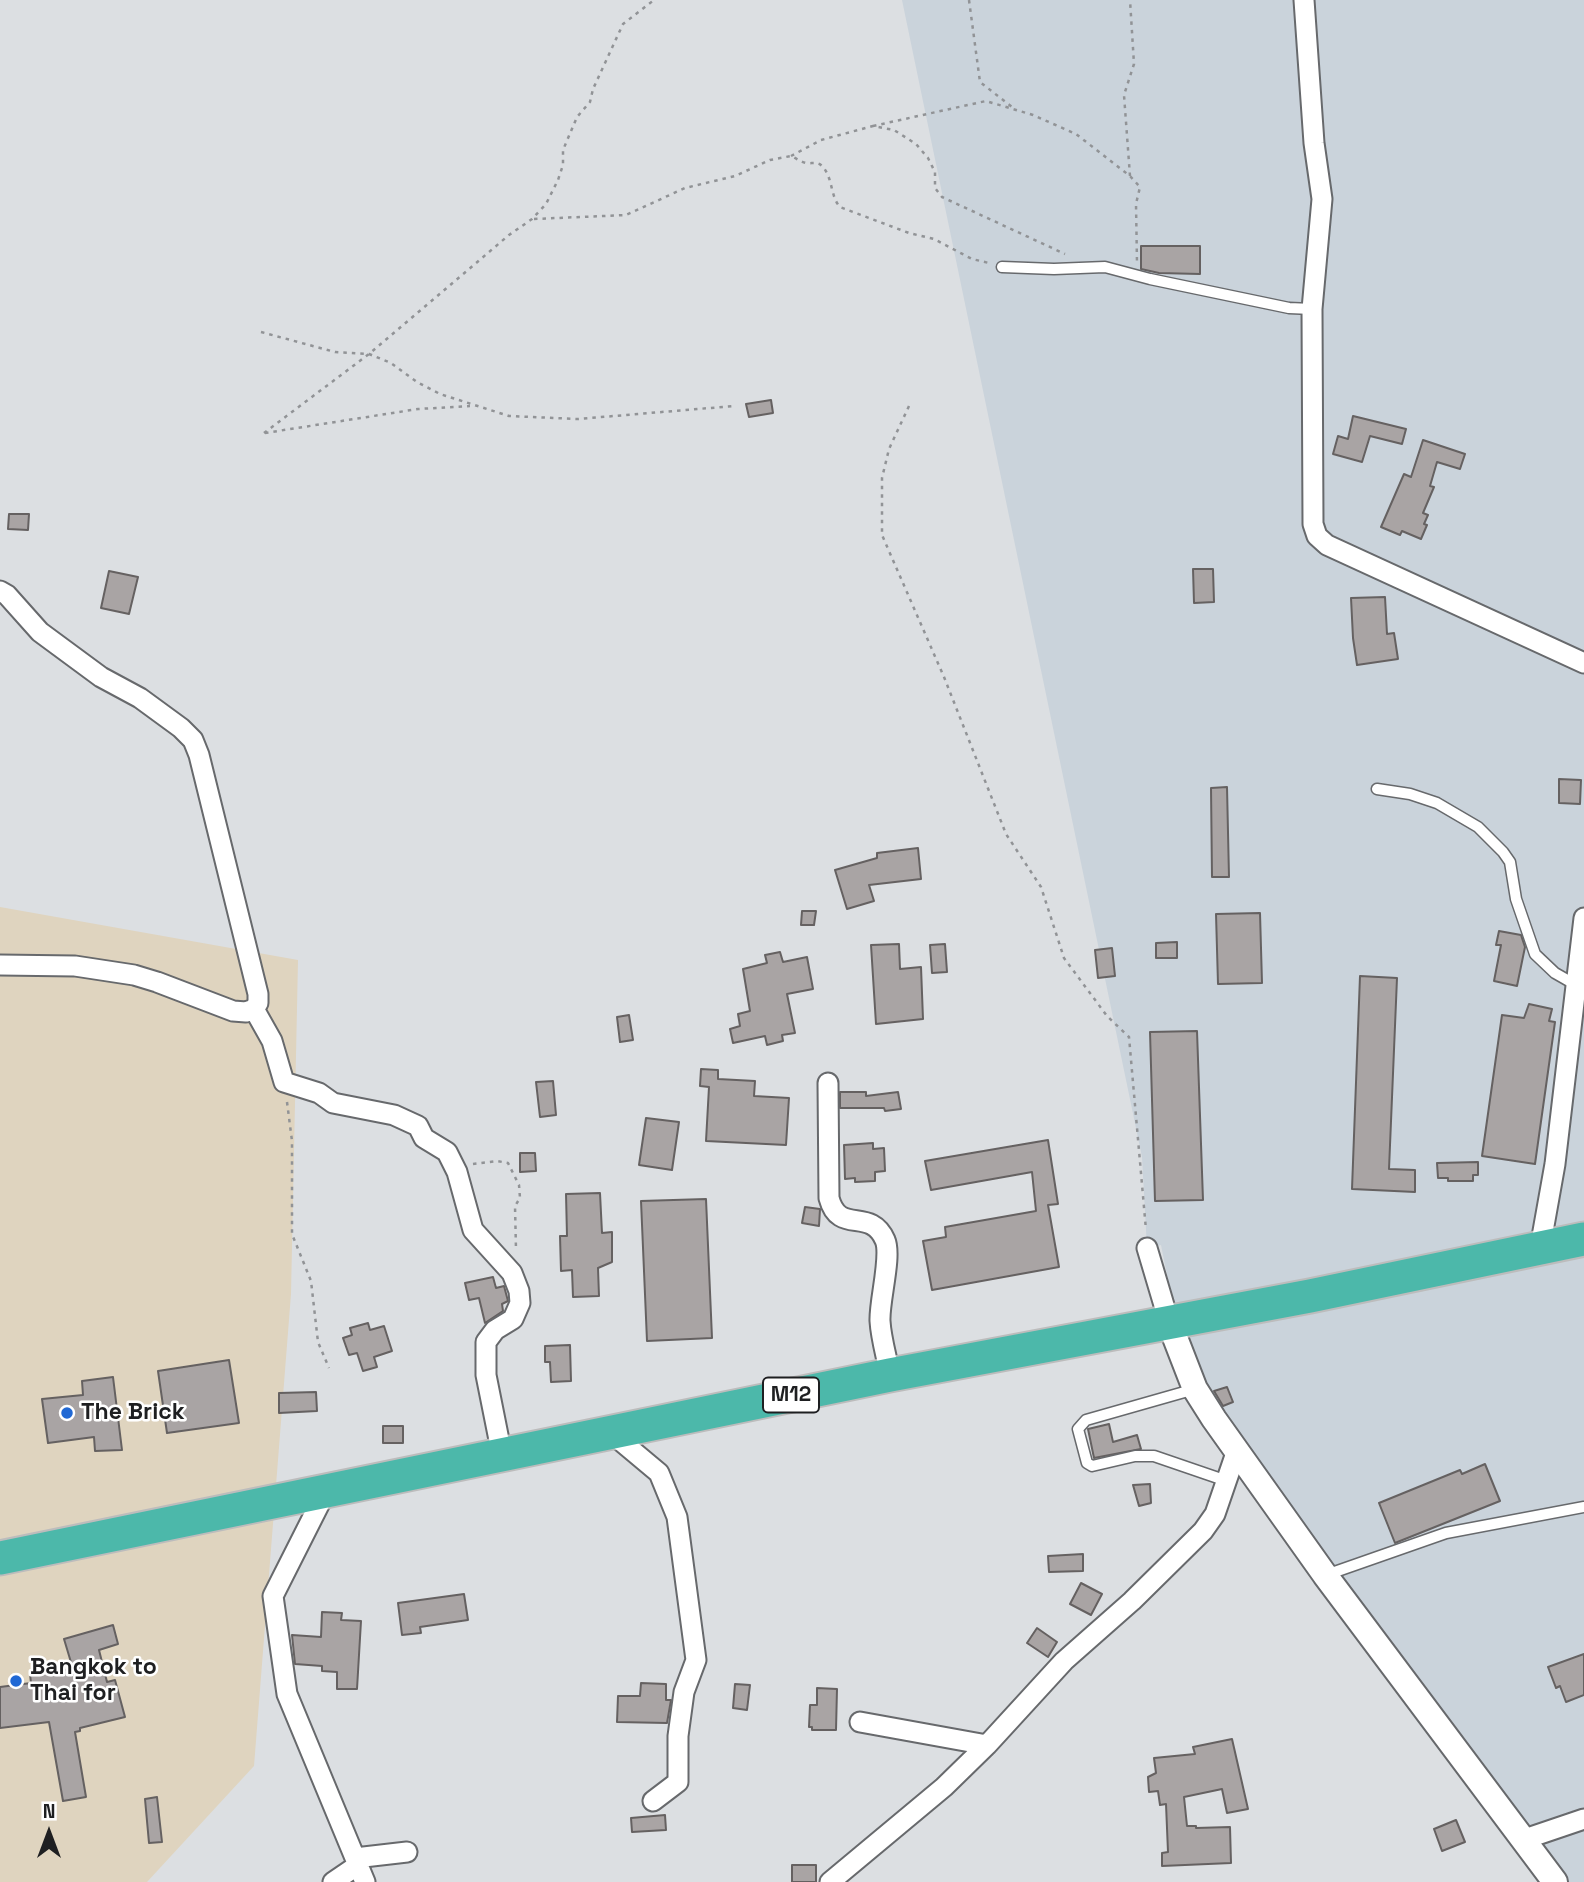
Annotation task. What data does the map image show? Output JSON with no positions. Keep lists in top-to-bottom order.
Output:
{
  "streets": {
    "highway": ["M12"]
  },
  "places": ["The Brick", "Bangkok to Thai for"],
  "north": "top"
}
